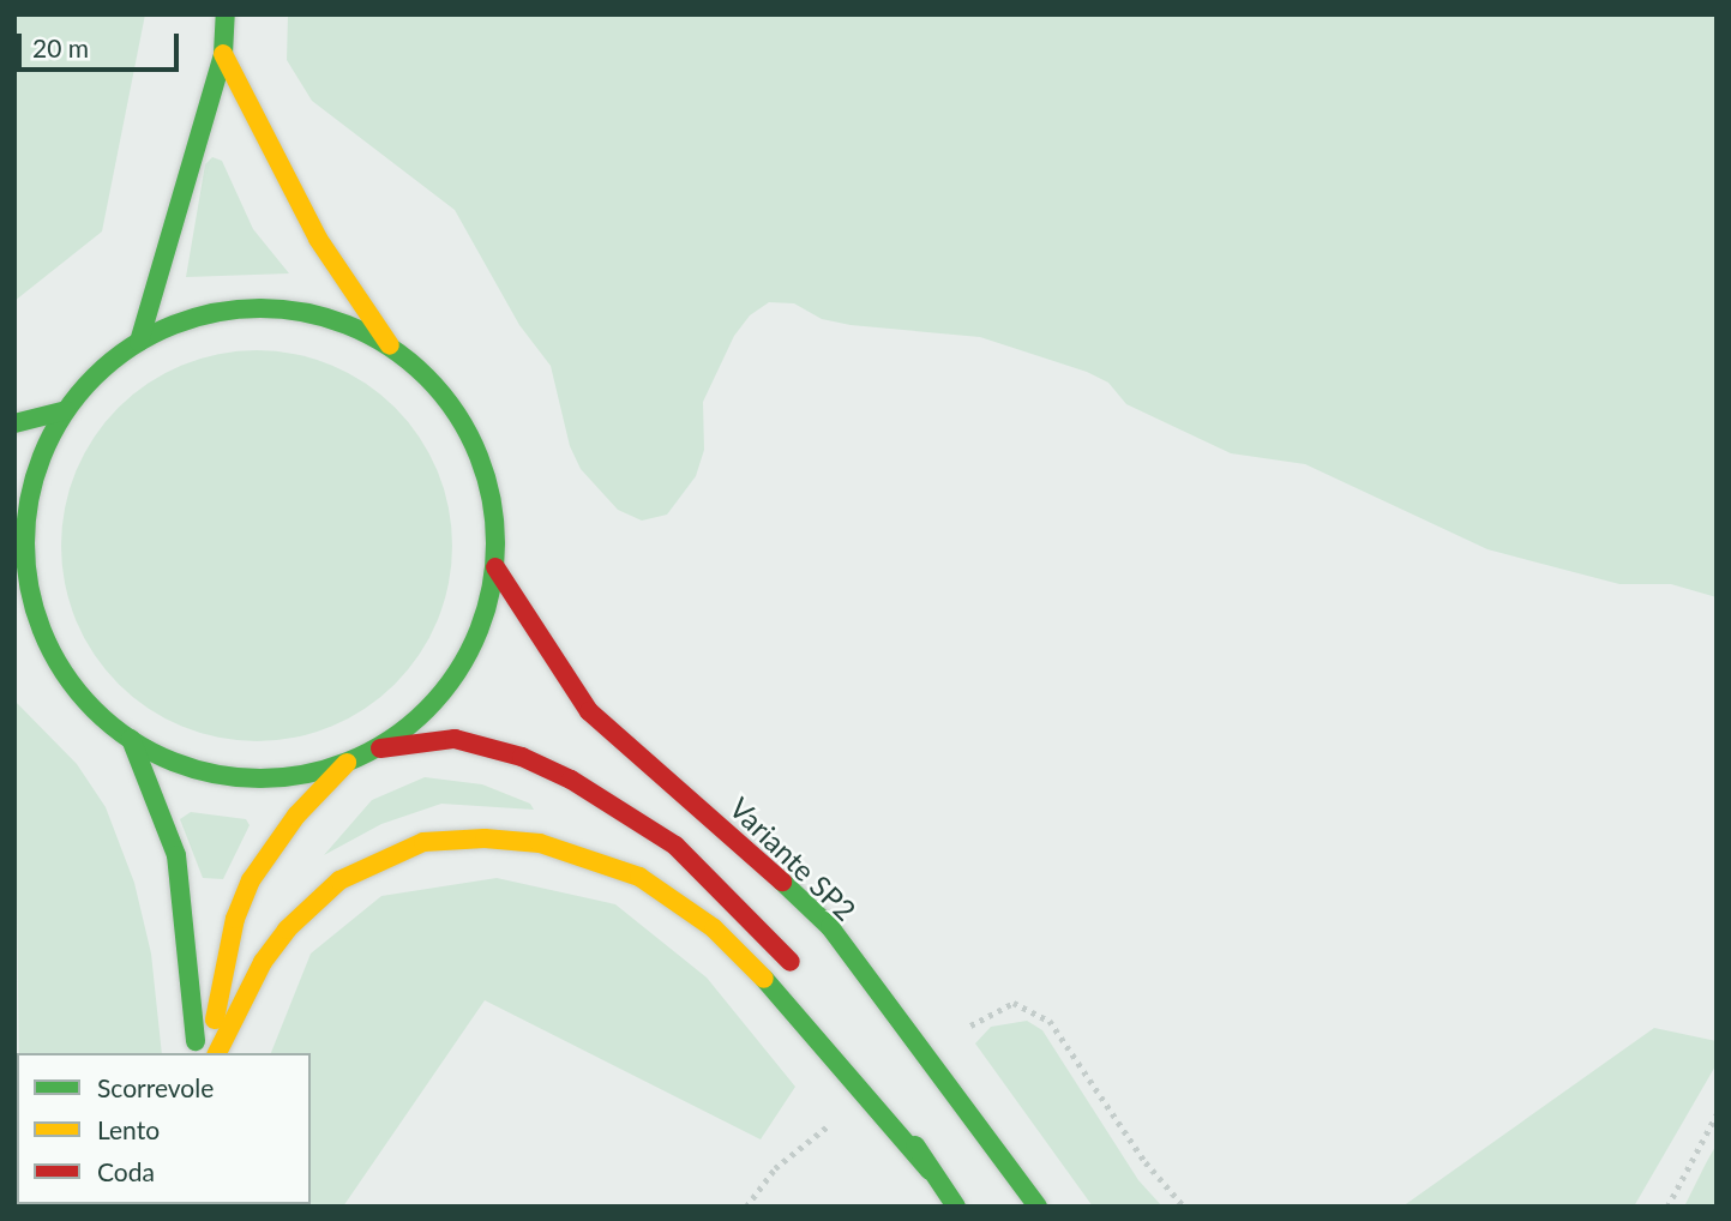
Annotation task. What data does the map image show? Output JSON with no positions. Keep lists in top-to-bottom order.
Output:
{
  "streets": {
    "main road": ["Variante SP2"]
  },
  "legend": ["Scorrevole", "Lento", "Coda"],
  "scale_bar": "20 m"
}
